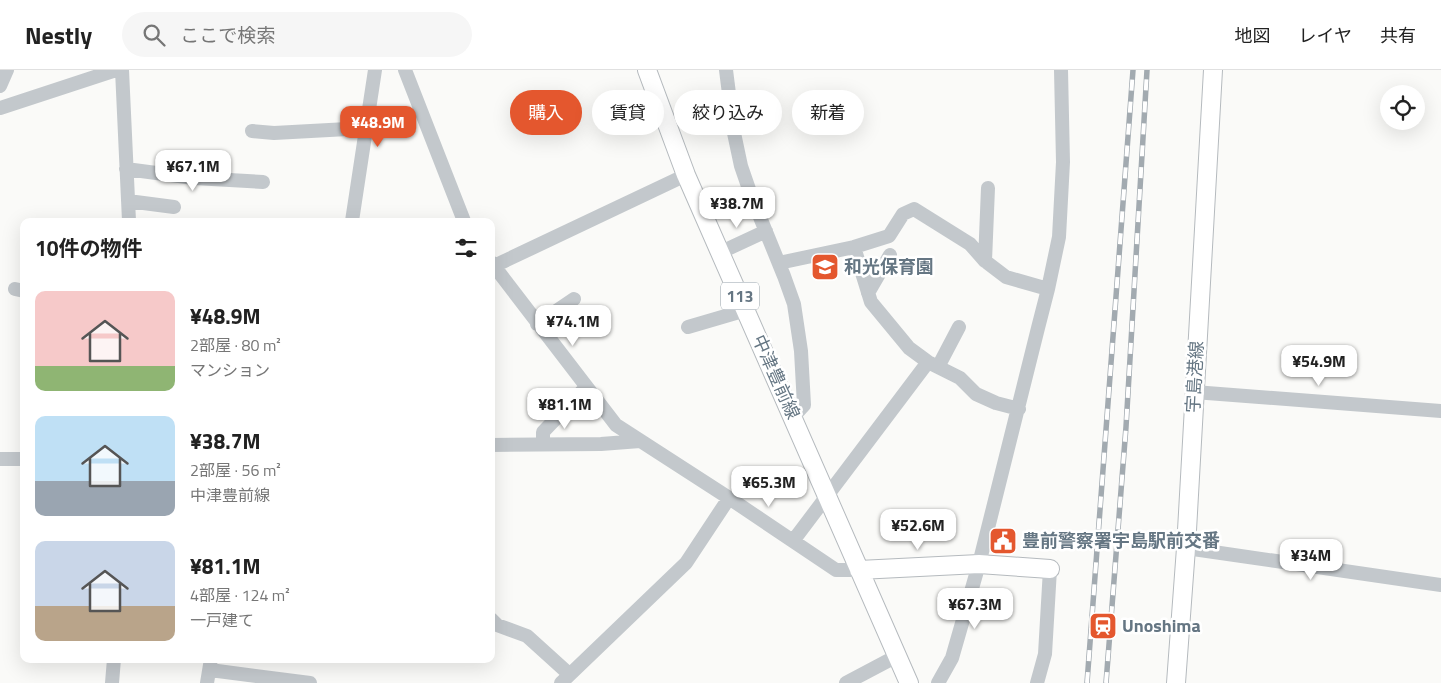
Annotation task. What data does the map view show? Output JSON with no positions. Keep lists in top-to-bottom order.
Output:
{
  "streets": {
    "main road": ["113", "中津豊前線", "宇島港線"]
  },
  "places": {
    "school or university": ["和光保育園"],
    "public building": ["豊前警察署宇島駅前交番"],
    "station": ["Unoshima"]
  },
  "page": {
    "header": "Nestly",
    "search": "ここで検索",
    "nav": ["地図", "レイヤ", "共有"],
    "chip": [
      "購入",
      "賃貸",
      "絞り込み",
      "新着"
    ],
    "price": [
      "¥48.9M",
      "¥67.1M",
      "¥38.7M",
      "¥74.1M",
      "¥54.9M",
      "¥81.1M",
      "¥65.3M",
      "¥52.6M",
      "¥34M",
      "¥67.3M"
    ],
    "heading": "10件の物件",
    "list": [
      {
        "name": "¥48.9M",
        "note": "2部屋 · 80 m² · マンション"
      },
      {
        "name": "¥38.7M",
        "note": "2部屋 · 56 m² · 中津豊前線"
      },
      {
        "name": "¥81.1M",
        "note": "4部屋 · 124 m² · 一戸建て"
      }
    ]
  }
}
